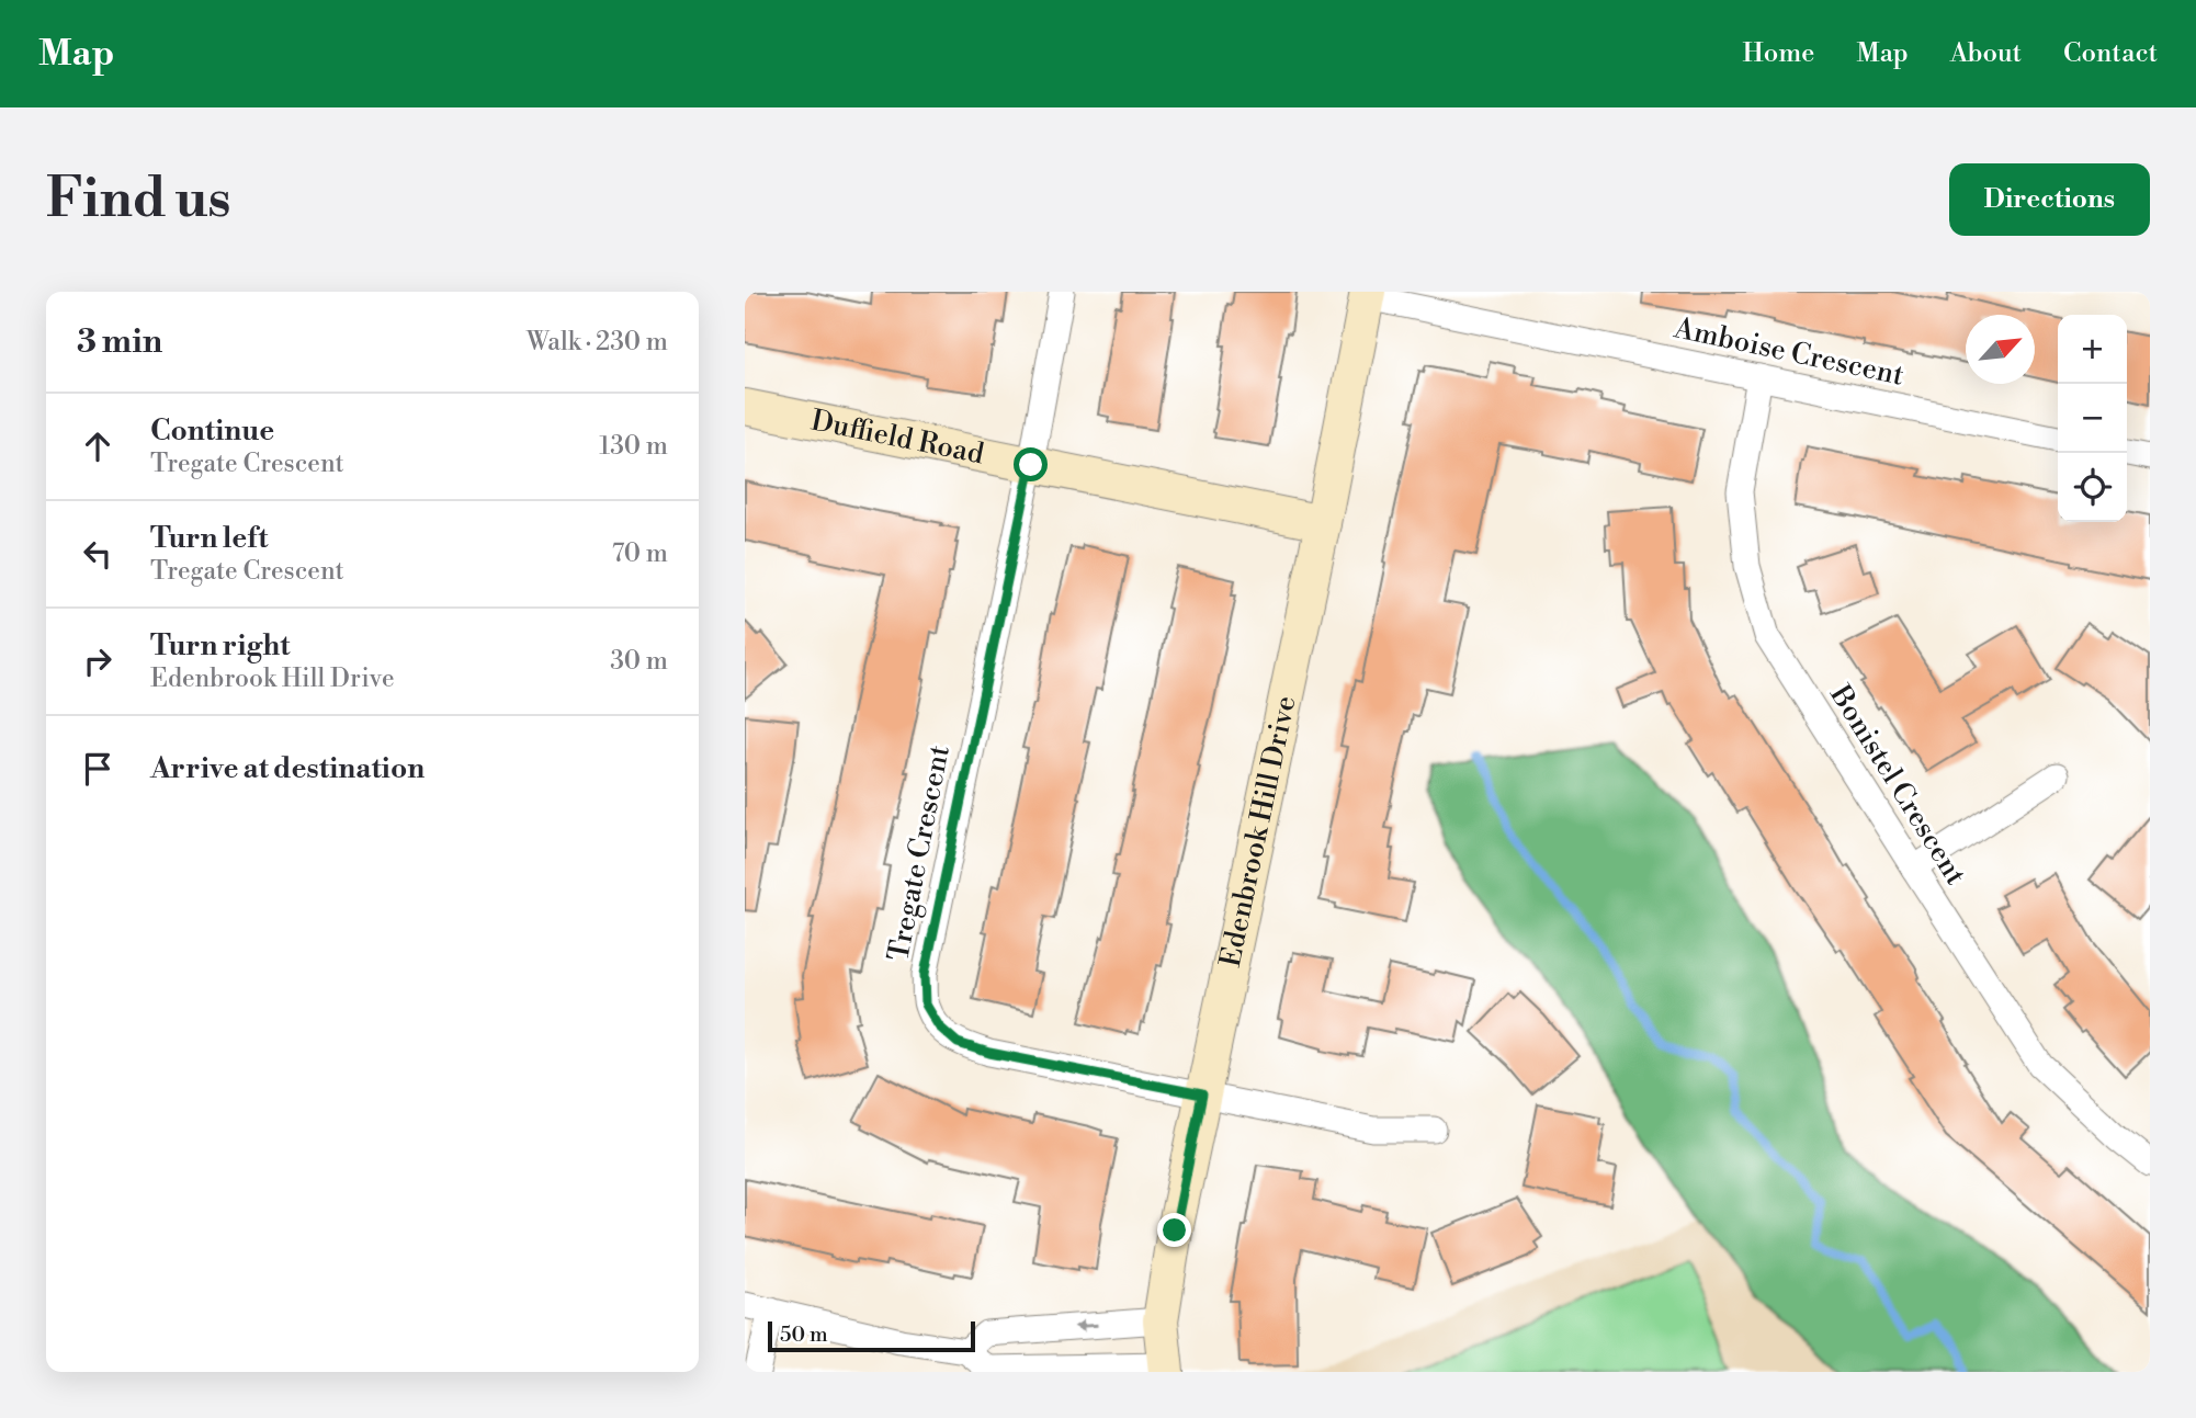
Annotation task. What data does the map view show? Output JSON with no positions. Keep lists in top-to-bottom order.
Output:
{
  "streets": {
    "street": [
      "Amboise Crescent",
      "Duffield Road",
      "Bonistel Crescent",
      "Edenbrook Hill Drive",
      "Tregate Crescent"
    ]
  },
  "crossings": [
    ["Amboise Crescent", "Bonistel Crescent"],
    ["Amboise Crescent", "Edenbrook Hill Drive"],
    ["Duffield Road", "Edenbrook Hill Drive"],
    ["Duffield Road", "Tregate Crescent"],
    ["Edenbrook Hill Drive", "Tregate Crescent"]
  ],
  "scale_bar": "50 m",
  "north": "top right",
  "page": {
    "header": "Map",
    "nav": [
      "Home",
      "Map",
      "About",
      "Contact"
    ],
    "buttons": "Directions",
    "title": "Find us",
    "heading": ["3 min", "Walk · 230 m"],
    "map_buttons": ["+", "−"],
    "list": [
      ["Continue", "Tregate Crescent", "130 m"],
      ["Turn left", "Tregate Crescent", "70 m"],
      ["Turn right", "Edenbrook Hill Drive", "30 m"],
      "Arrive at destination"
    ],
    "scale": "50 m"
  }
}
